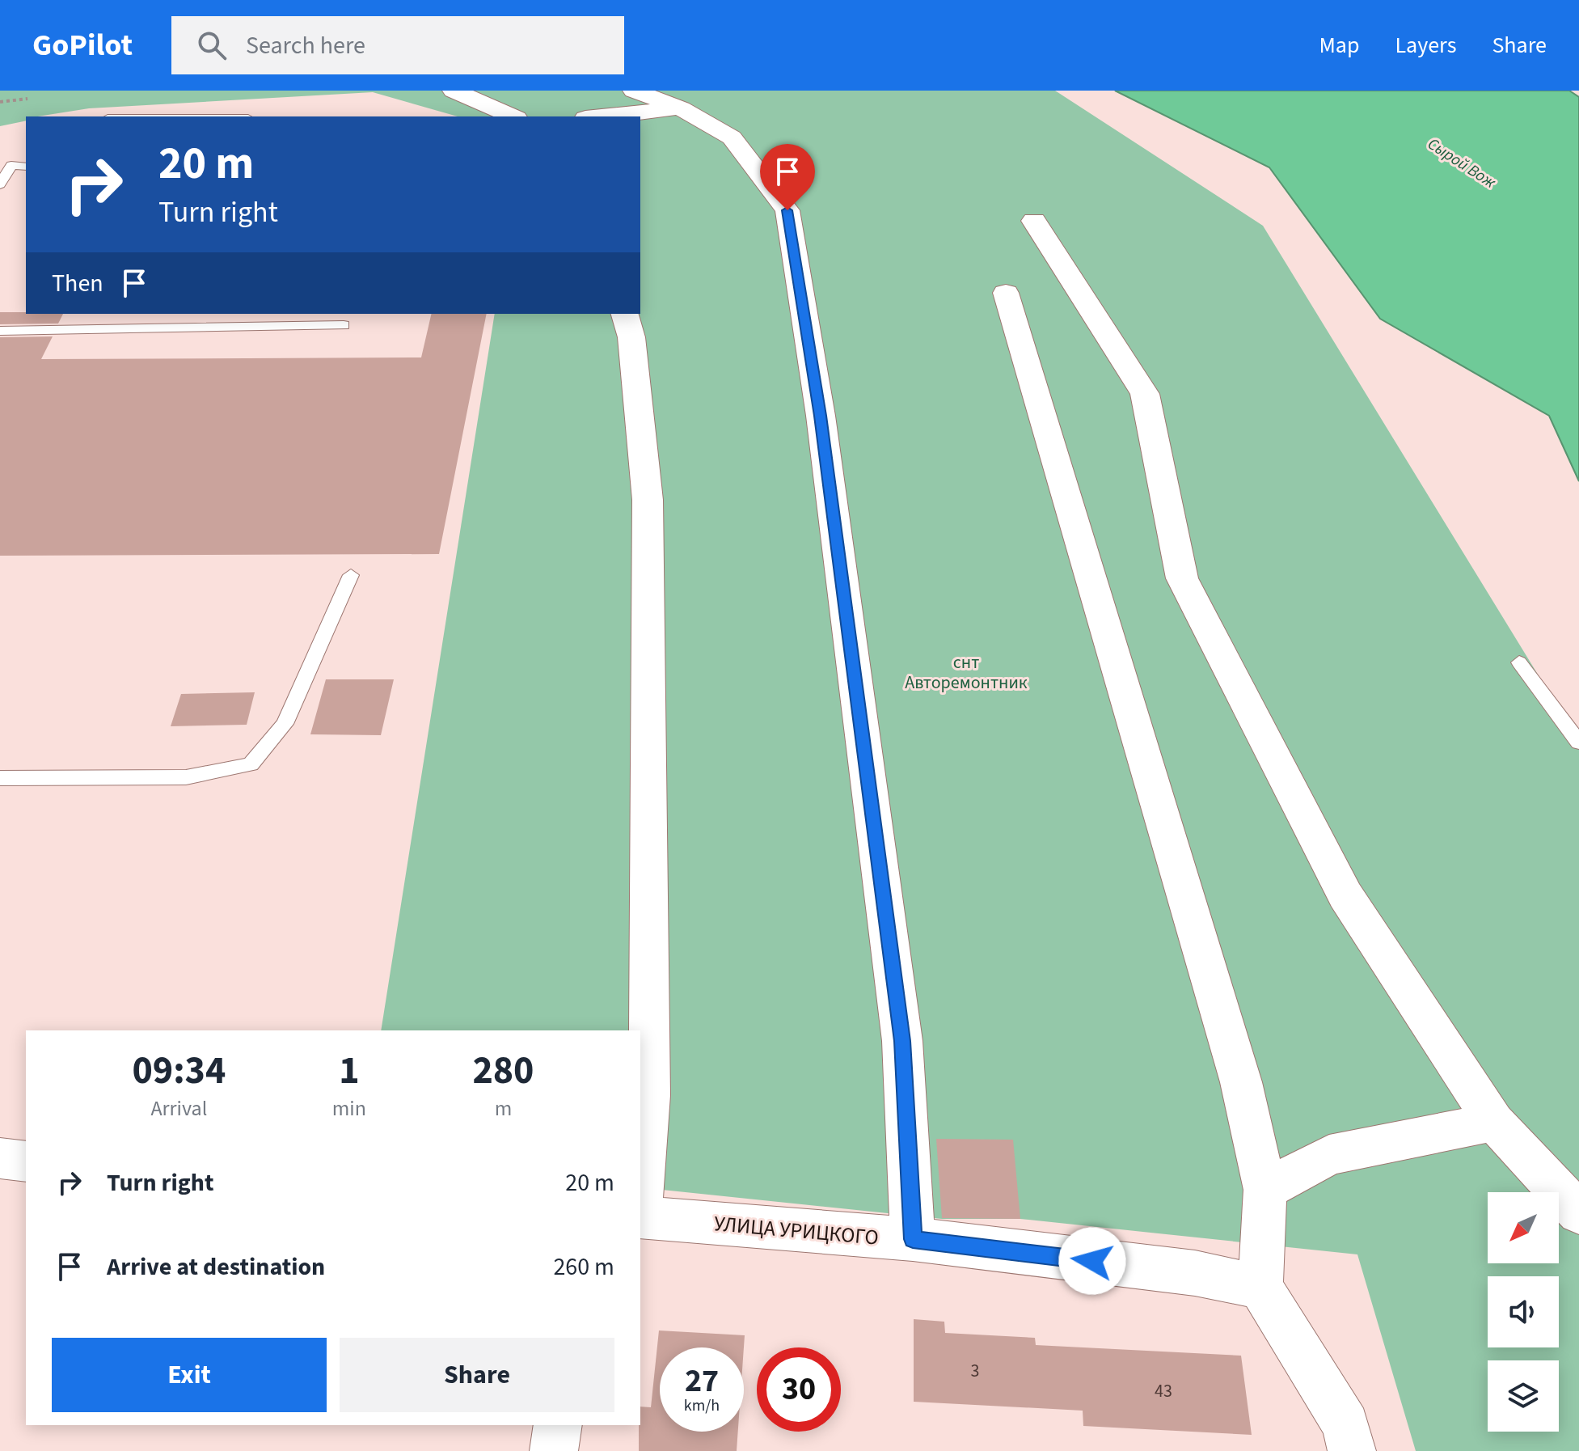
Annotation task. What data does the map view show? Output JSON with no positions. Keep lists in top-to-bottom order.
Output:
{
  "streets": {
    "street": ["УЛИЦА УРИЦКОГО"]
  },
  "water": ["Сырой Вож"],
  "parks": ["снт Авторемонтник"],
  "house_numbers": ["3", "43"],
  "north": "bottom left",
  "page": {
    "header": "GoPilot",
    "search": "Search here",
    "nav": ["Map", "Layers", "Share"],
    "turn": ["20 m", "Turn right"],
    "then": "Then",
    "eta": [
      "09:34",
      "Arrival",
      "1",
      "min",
      "280",
      "m"
    ],
    "list": [
      {
        "name": "Turn right",
        "value": "20 m"
      },
      {
        "name": "Arrive at destination",
        "value": "260 m"
      }
    ],
    "buttons": ["Exit", "Share"],
    "speed": "27 km/h",
    "limit": "30"
  }
}
